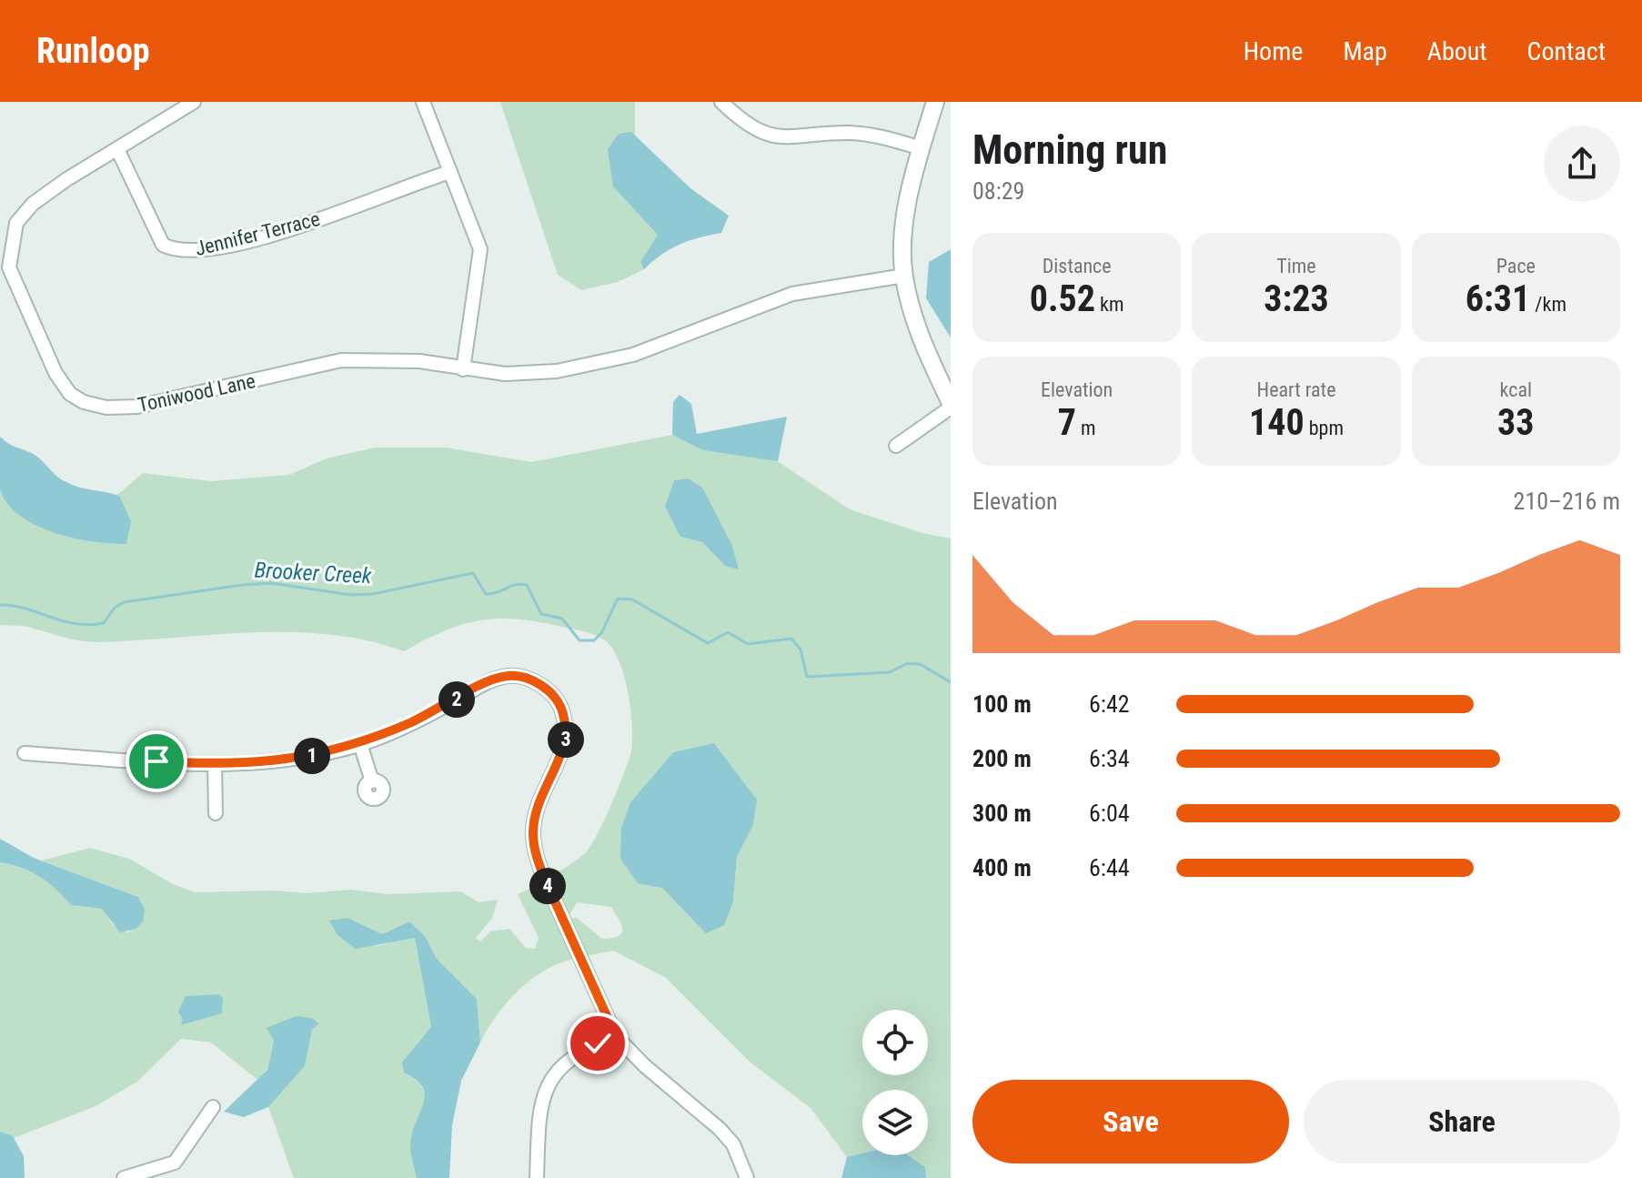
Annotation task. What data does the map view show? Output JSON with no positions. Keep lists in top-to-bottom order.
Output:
{
  "streets": {
    "street": ["Jennifer Terrace", "Toniwood Lane"]
  },
  "crossings": [
    ["Jennifer Terrace", "Toniwood Lane"]
  ],
  "water": ["Brooker Creek"],
  "page": {
    "header": "Runloop",
    "nav": [
      "Home",
      "Map",
      "About",
      "Contact"
    ],
    "heading": ["Morning run", "08:29"],
    "stats": [
      ["Distance", "0.52 km"],
      ["Time", "3:23"],
      ["Pace", "6:31 /km"],
      ["Elevation", "7 m"],
      ["Heart rate", "140 bpm"],
      ["kcal", "33"]
    ],
    "chart": ["Elevation", "210–216 m"],
    "list": [
      {
        "name": "100 m",
        "note": "6:42"
      },
      {
        "name": "200 m",
        "note": "6:34"
      },
      {
        "name": "300 m",
        "note": "6:04"
      },
      {
        "name": "400 m",
        "note": "6:44"
      }
    ],
    "pins": [
      "2",
      "3",
      "1",
      "4"
    ],
    "buttons": ["Save", "Share"]
  }
}
